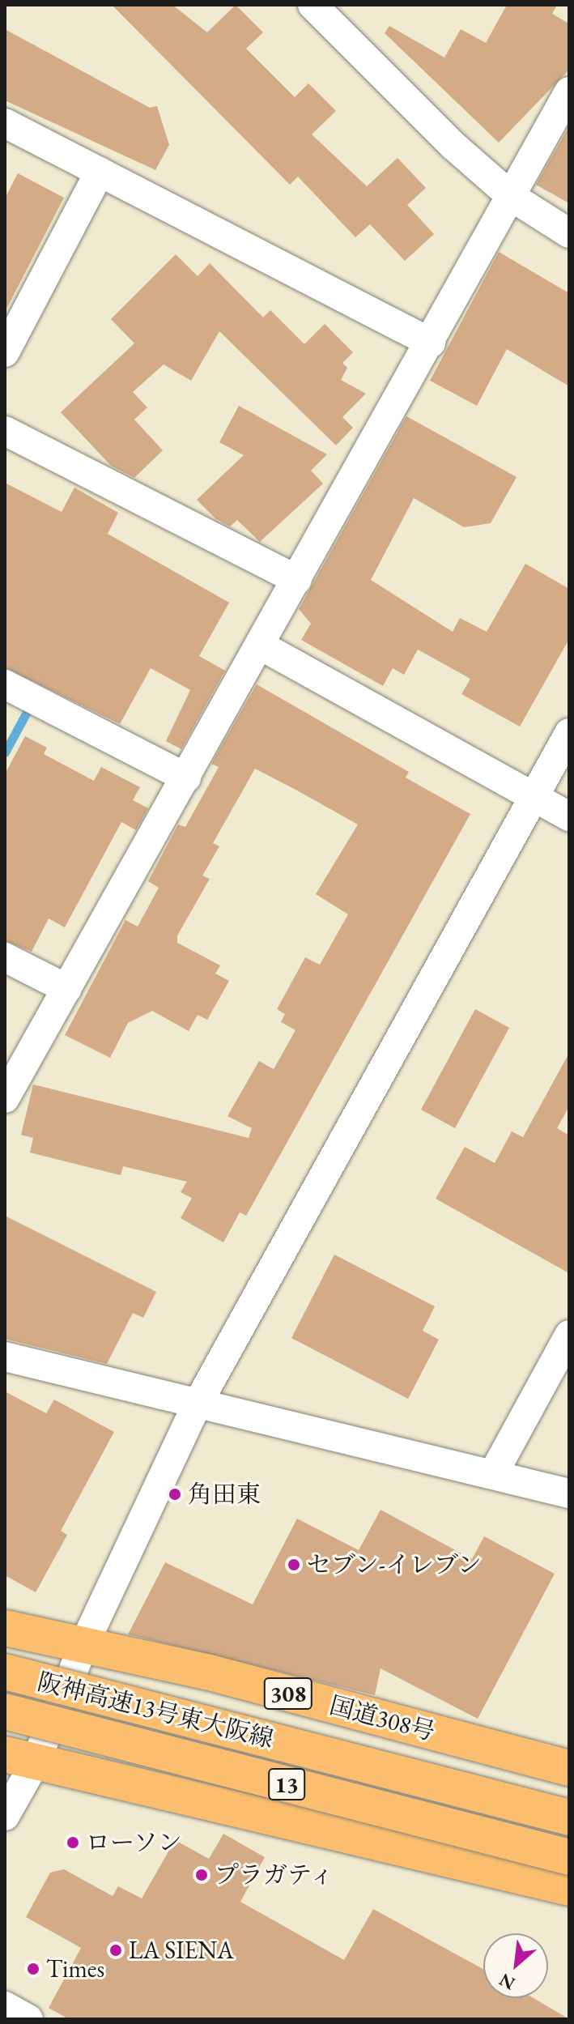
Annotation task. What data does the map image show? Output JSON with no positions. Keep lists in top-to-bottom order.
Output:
{
  "streets": {
    "highway": [
      "308",
      "阪神高速13号東大阪線",
      "国道308号",
      "13"
    ]
  },
  "places": [
    "角田東",
    "セブン-イレブン",
    "ローソン",
    "プラガティ",
    "LA SIENA",
    "Times"
  ],
  "north": "bottom left"
}
